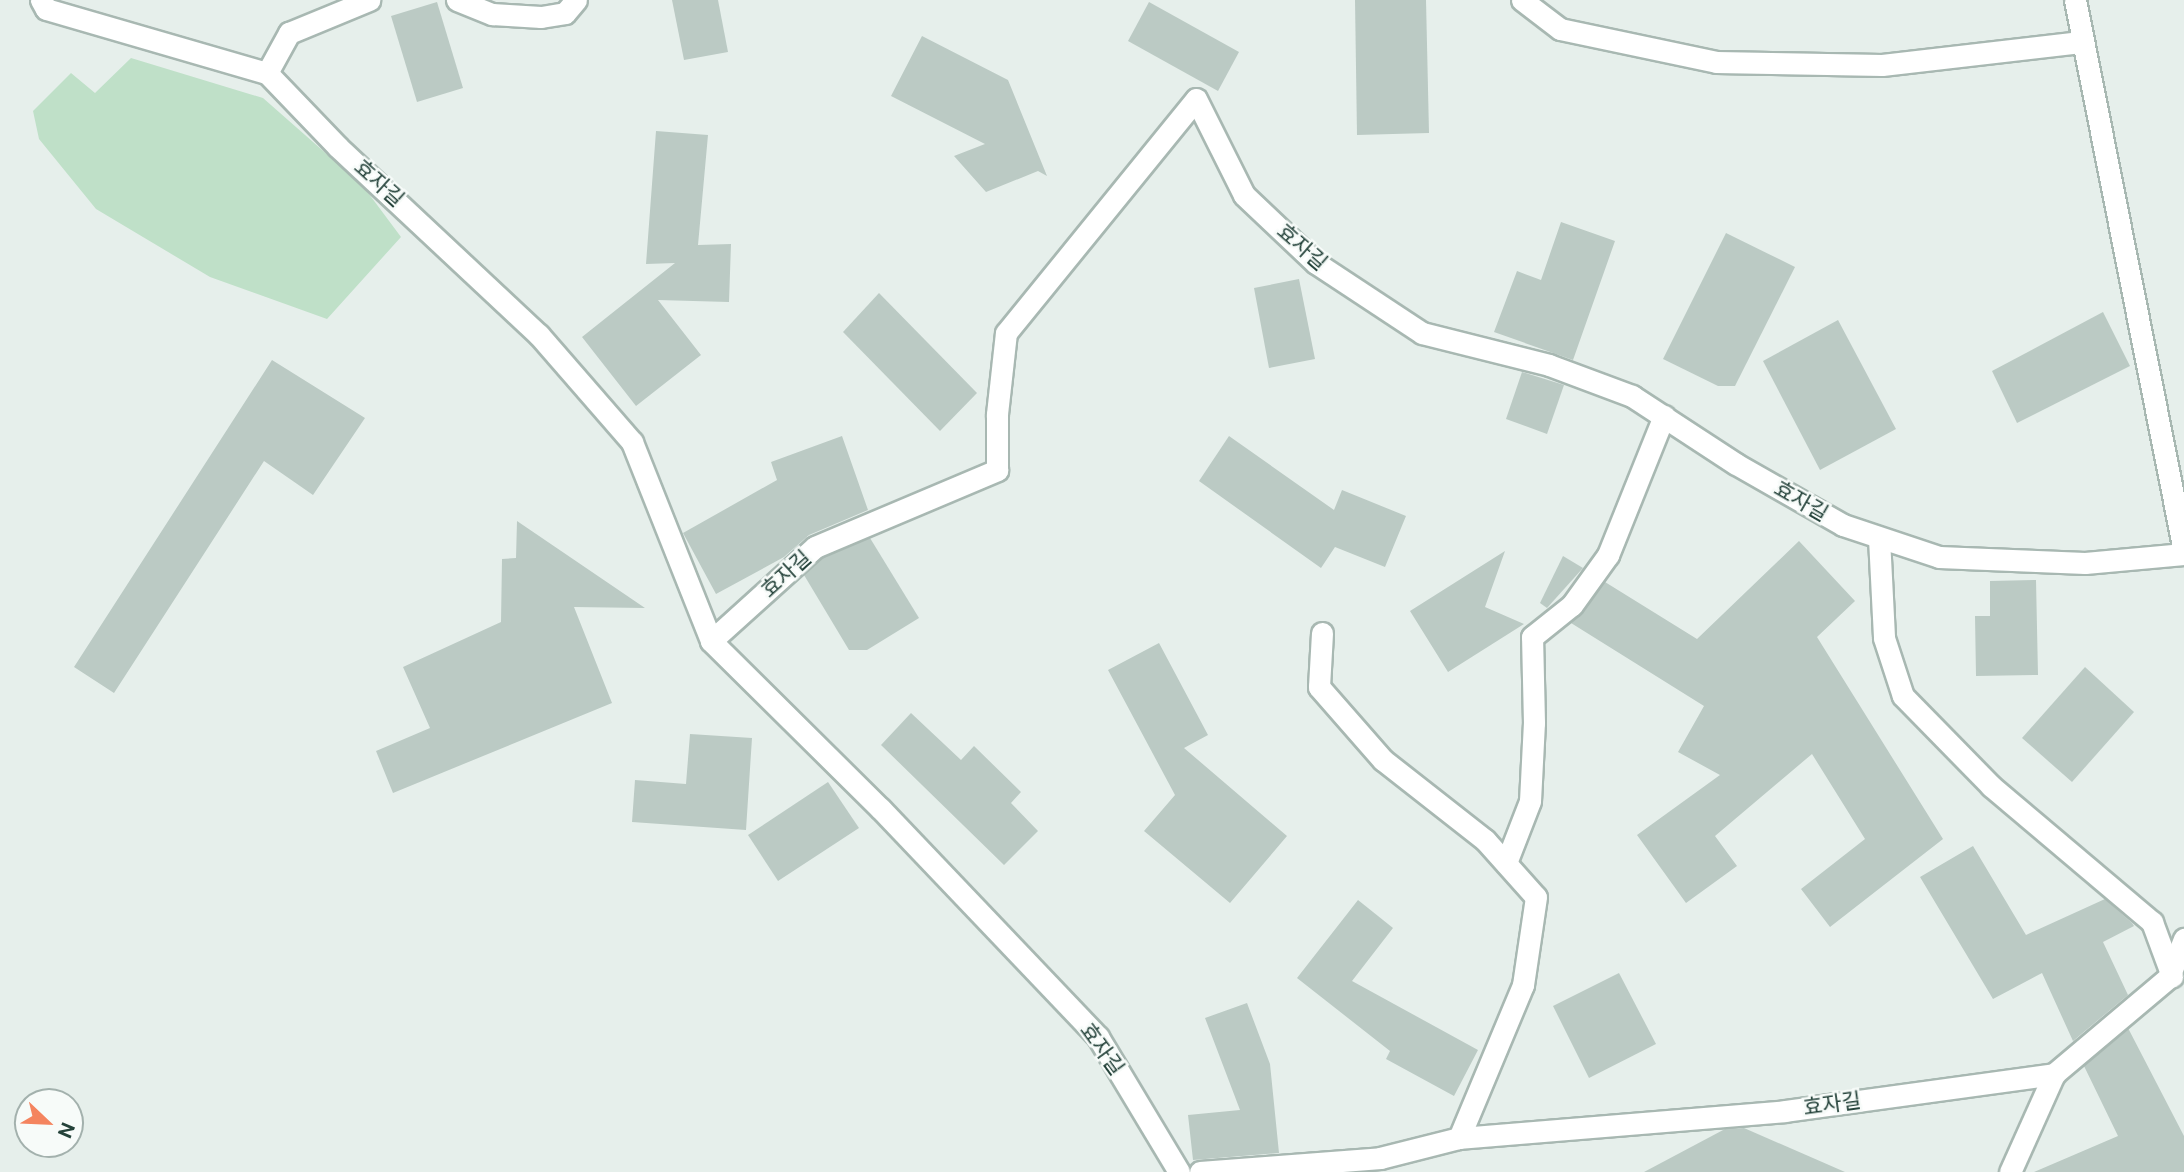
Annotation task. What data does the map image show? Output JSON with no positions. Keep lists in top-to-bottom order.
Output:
{
  "streets": {
    "street": ["효자길"]
  },
  "north": "bottom right"
}
